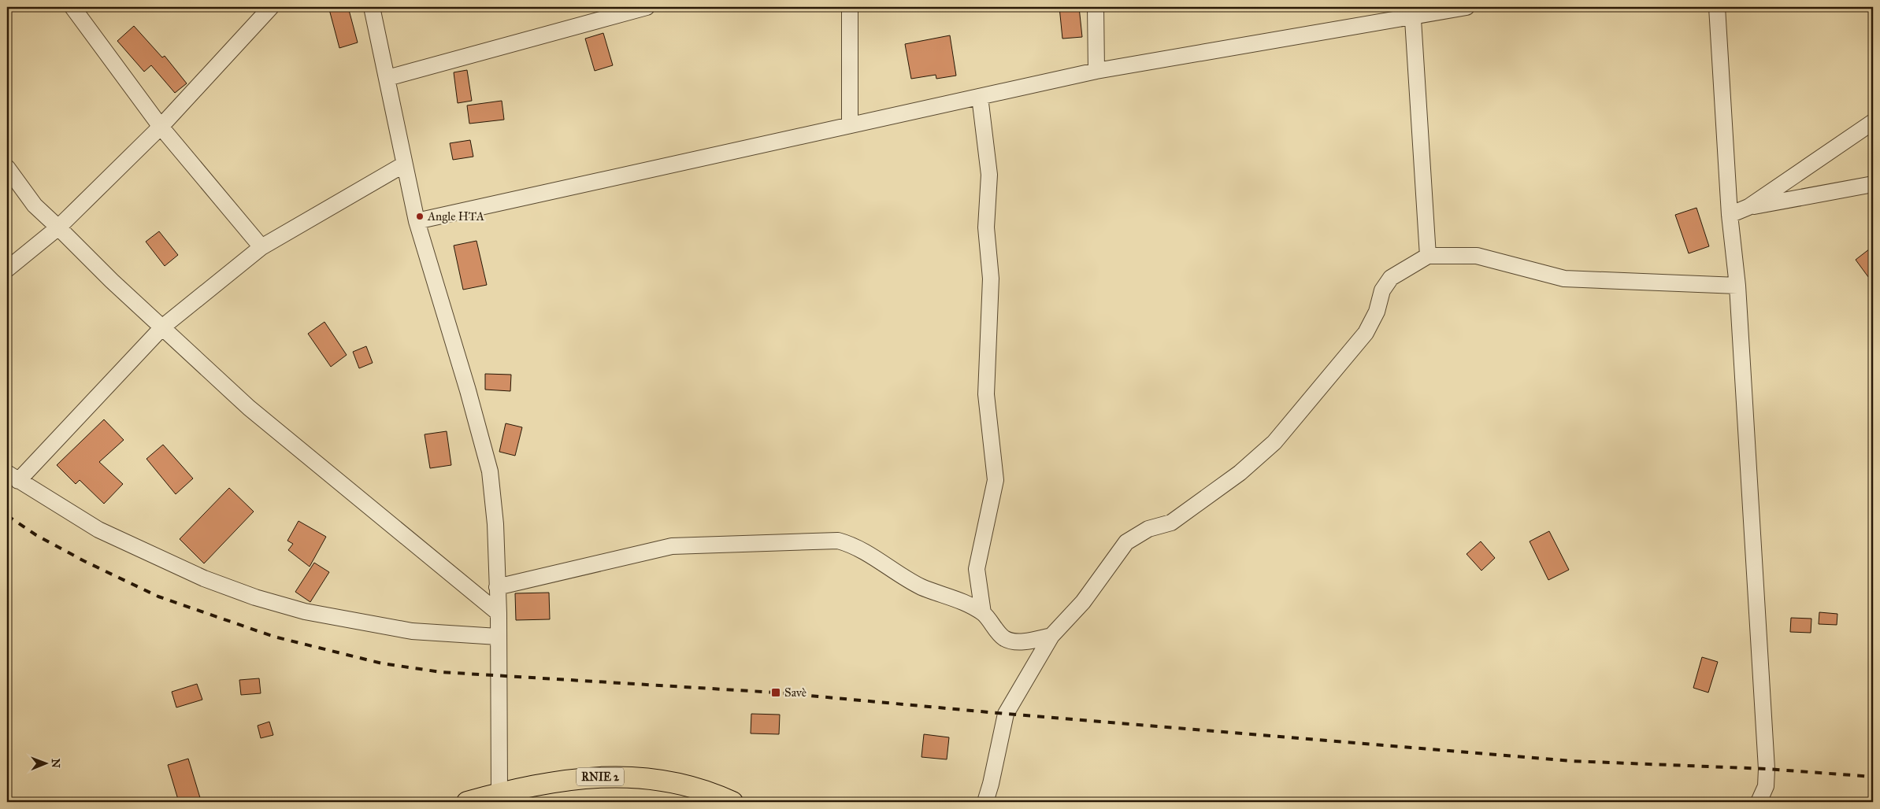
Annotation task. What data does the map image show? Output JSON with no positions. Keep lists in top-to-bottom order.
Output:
{
  "streets": {
    "main road": ["RNIE 2"]
  },
  "places": {
    "other": ["Angle HTA"],
    "transit": ["Savè"]
  },
  "north": "right"
}
